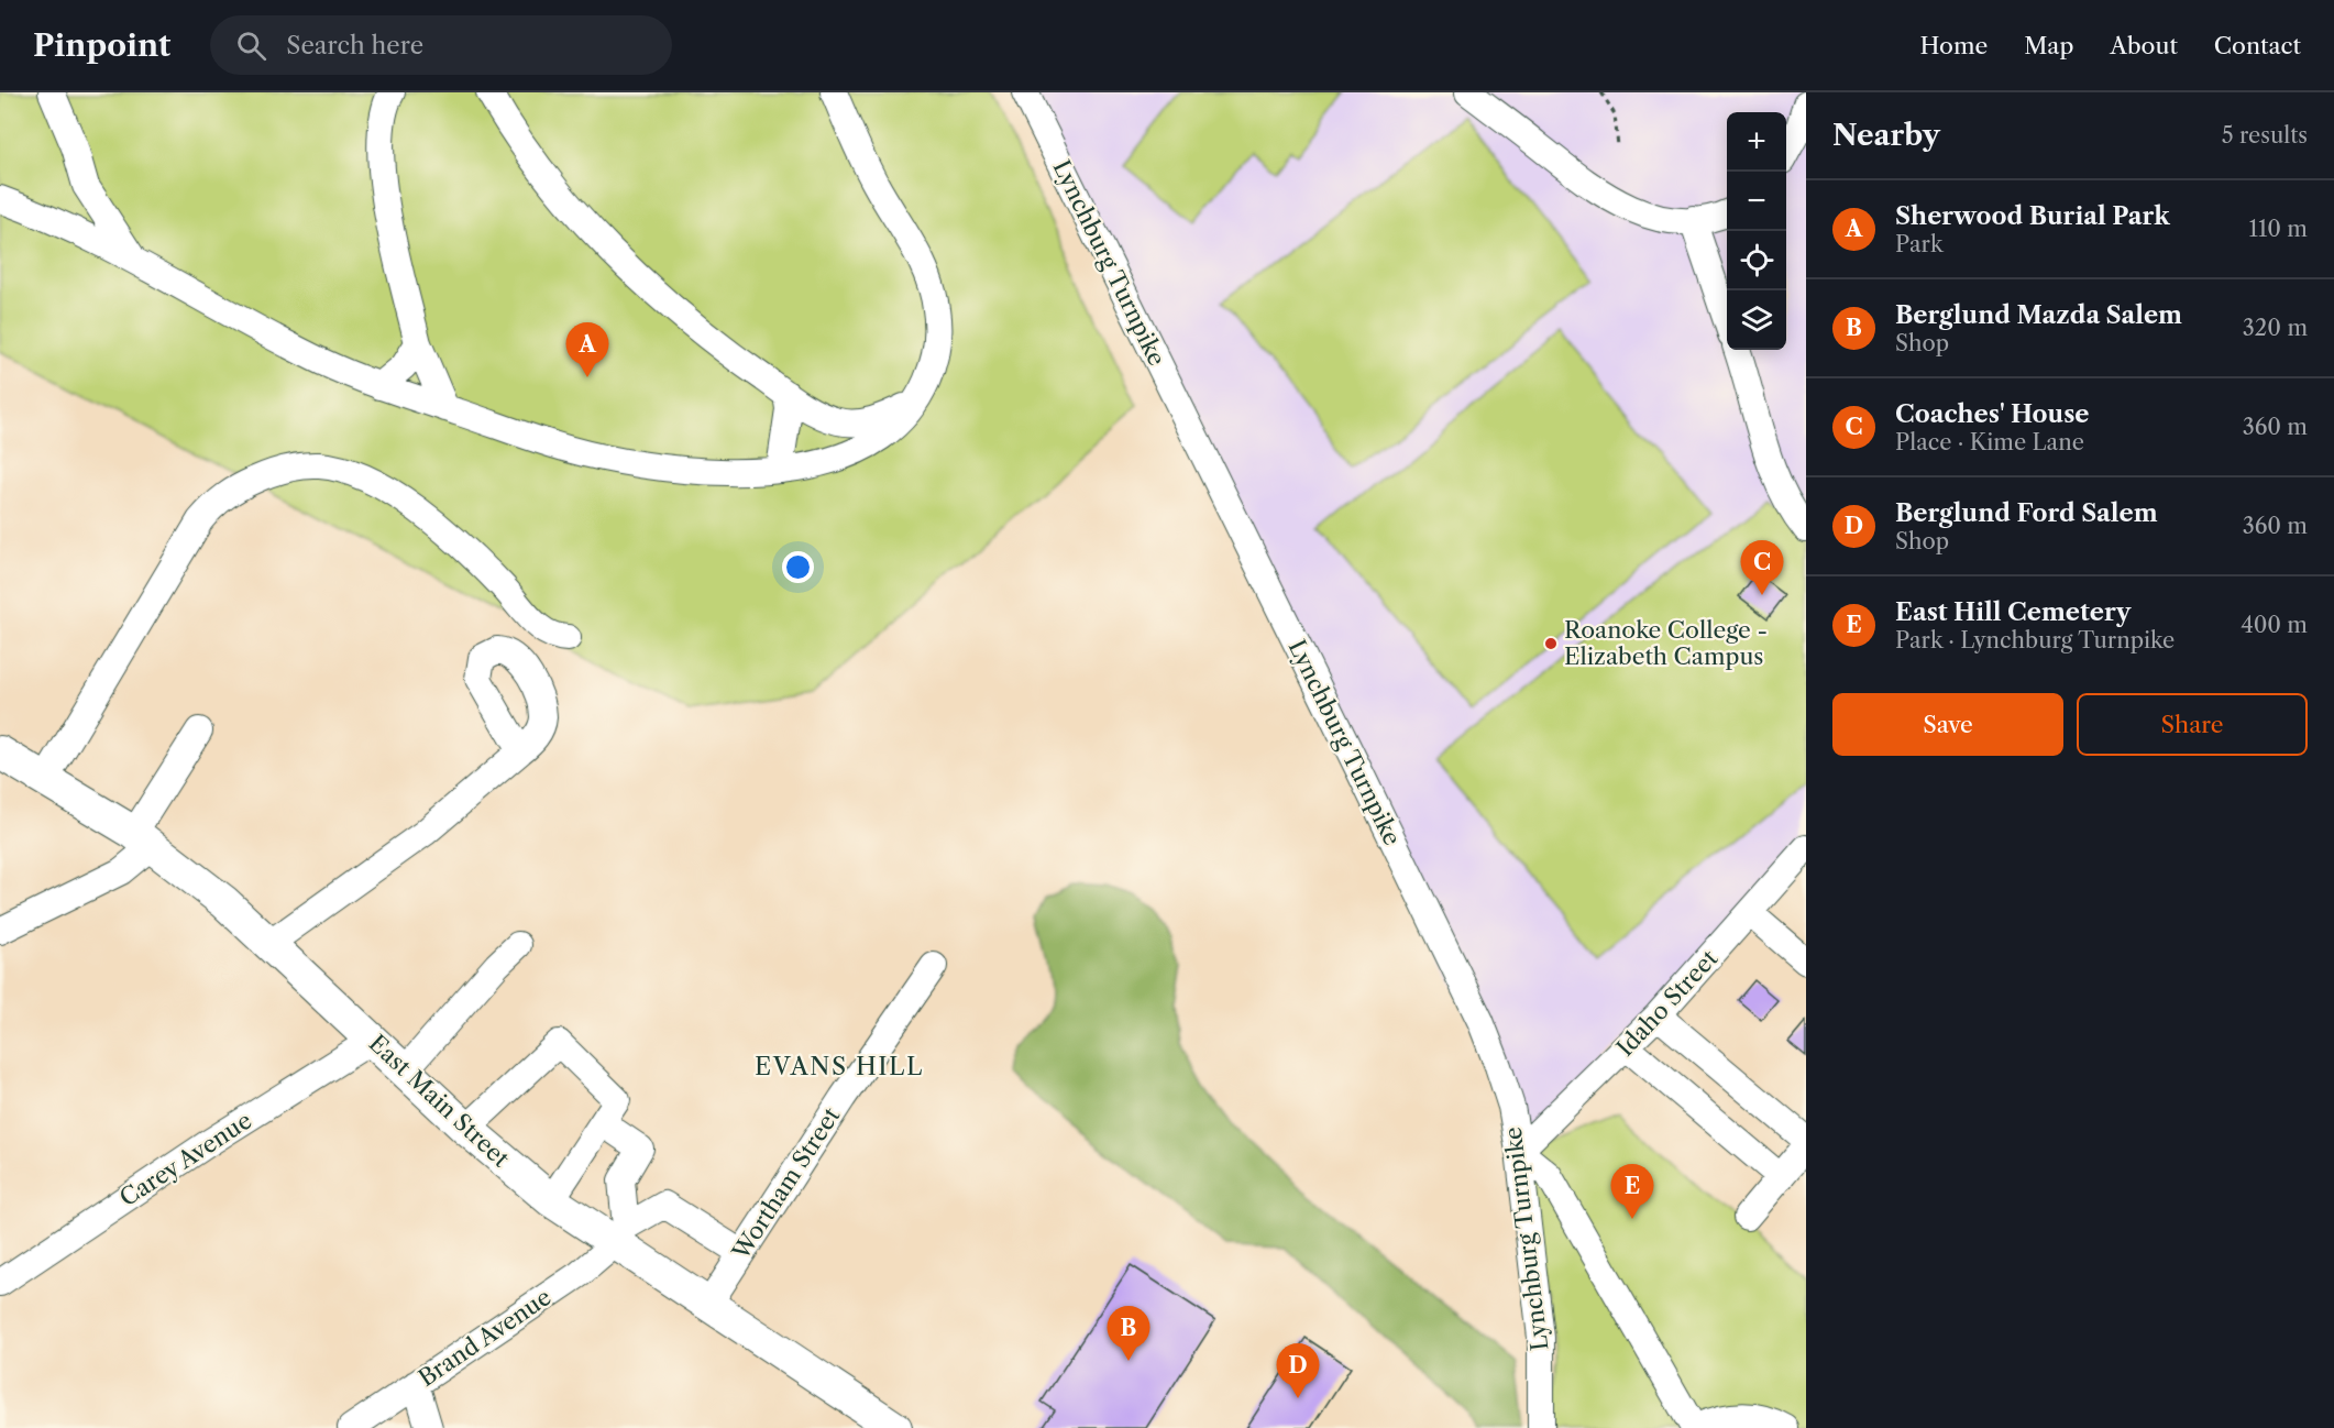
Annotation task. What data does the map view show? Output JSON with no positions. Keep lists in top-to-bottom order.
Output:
{
  "streets": {
    "main road": ["East Main Street"],
    "street": [
      "Lynchburg Turnpike",
      "Idaho Street",
      "Carey Avenue",
      "Wortham Street",
      "Brand Avenue"
    ]
  },
  "crossings": [
    ["Lynchburg Turnpike", "Idaho Street"],
    ["East Main Street", "Carey Avenue"],
    ["East Main Street", "Wortham Street"],
    ["East Main Street", "Brand Avenue"],
    ["Wortham Street", "Brand Avenue"]
  ],
  "districts": ["EVANS HILL"],
  "places": ["Roanoke College - Elizabeth Campus"],
  "page": {
    "header": "Pinpoint",
    "search": "Search here",
    "nav": [
      "Home",
      "Map",
      "About",
      "Contact"
    ],
    "heading": ["Nearby", "5 results"],
    "map_buttons": ["+", "−"],
    "list": [
      {
        "mark": "A",
        "name": "Sherwood Burial Park",
        "note": "Park",
        "value": "110 m"
      },
      {
        "mark": "B",
        "name": "Berglund Mazda Salem",
        "note": "Shop",
        "value": "320 m"
      },
      {
        "mark": "C",
        "name": "Coaches' House",
        "note": "Place · Kime Lane",
        "value": "360 m"
      },
      {
        "mark": "D",
        "name": "Berglund Ford Salem",
        "note": "Shop",
        "value": "360 m"
      },
      {
        "mark": "E",
        "name": "East Hill Cemetery",
        "note": "Park · Lynchburg Turnpike",
        "value": "400 m"
      }
    ],
    "pins": [
      "A",
      "C",
      "E",
      "B",
      "D"
    ],
    "buttons": ["Save", "Share"]
  }
}
